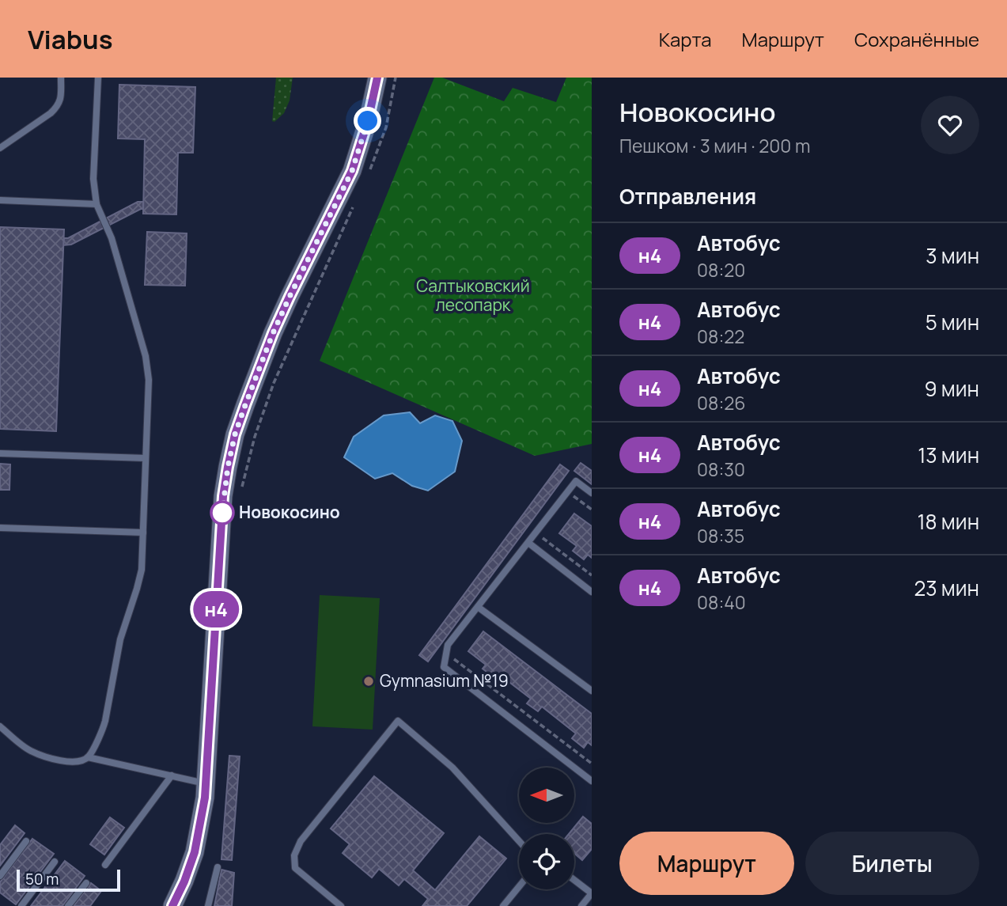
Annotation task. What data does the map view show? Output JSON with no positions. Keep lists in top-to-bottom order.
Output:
{
  "parks": ["Салтыковский лесопарк"],
  "places": ["Новокосино", "Gymnasium №19"],
  "lines": ["bus line н4"],
  "scale_bar": "50 m",
  "north": "left",
  "page": {
    "header": "Viabus",
    "nav": ["Карта", "Маршрут", "Сохранённые"],
    "on_map": "н4",
    "heading": [
      ["Новокосино", "Пешком · 3 мин · 200 m"],
      "Отправления"
    ],
    "list": [
      {
        "mark": "н4",
        "name": "Автобус",
        "note": "08:20",
        "value": "3 мин"
      },
      {
        "mark": "н4",
        "name": "Автобус",
        "note": "08:22",
        "value": "5 мин"
      },
      {
        "mark": "н4",
        "name": "Автобус",
        "note": "08:26",
        "value": "9 мин"
      },
      {
        "mark": "н4",
        "name": "Автобус",
        "note": "08:30",
        "value": "13 мин"
      },
      {
        "mark": "н4",
        "name": "Автобус",
        "note": "08:35",
        "value": "18 мин"
      },
      {
        "mark": "н4",
        "name": "Автобус",
        "note": "08:40",
        "value": "23 мин"
      }
    ],
    "buttons": ["Маршрут", "Билеты"],
    "scale": "50 m"
  }
}
